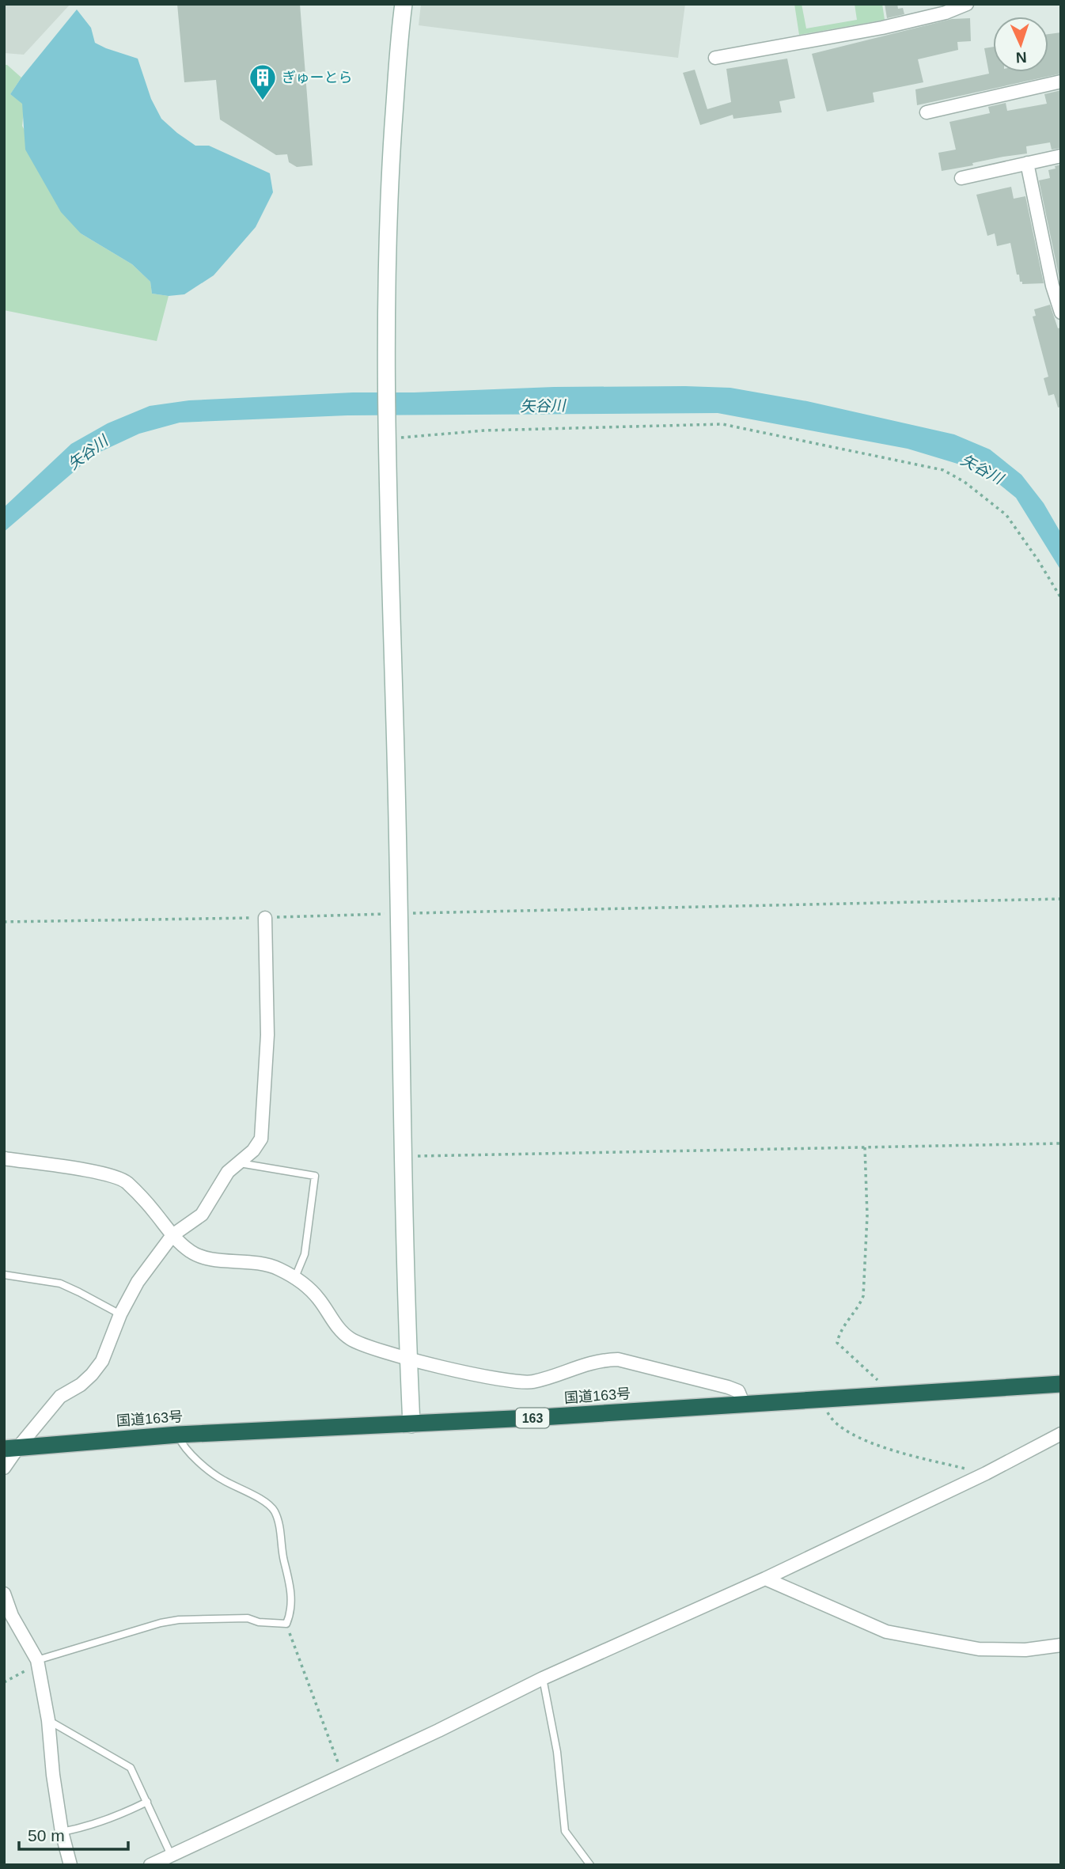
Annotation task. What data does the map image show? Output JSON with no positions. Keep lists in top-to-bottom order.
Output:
{
  "streets": {
    "highway": ["国道163号", "163"]
  },
  "water": ["矢谷川"],
  "places": {
    "building": ["ぎゅーとら"]
  },
  "scale_bar": "50 m",
  "north": "bottom"
}
